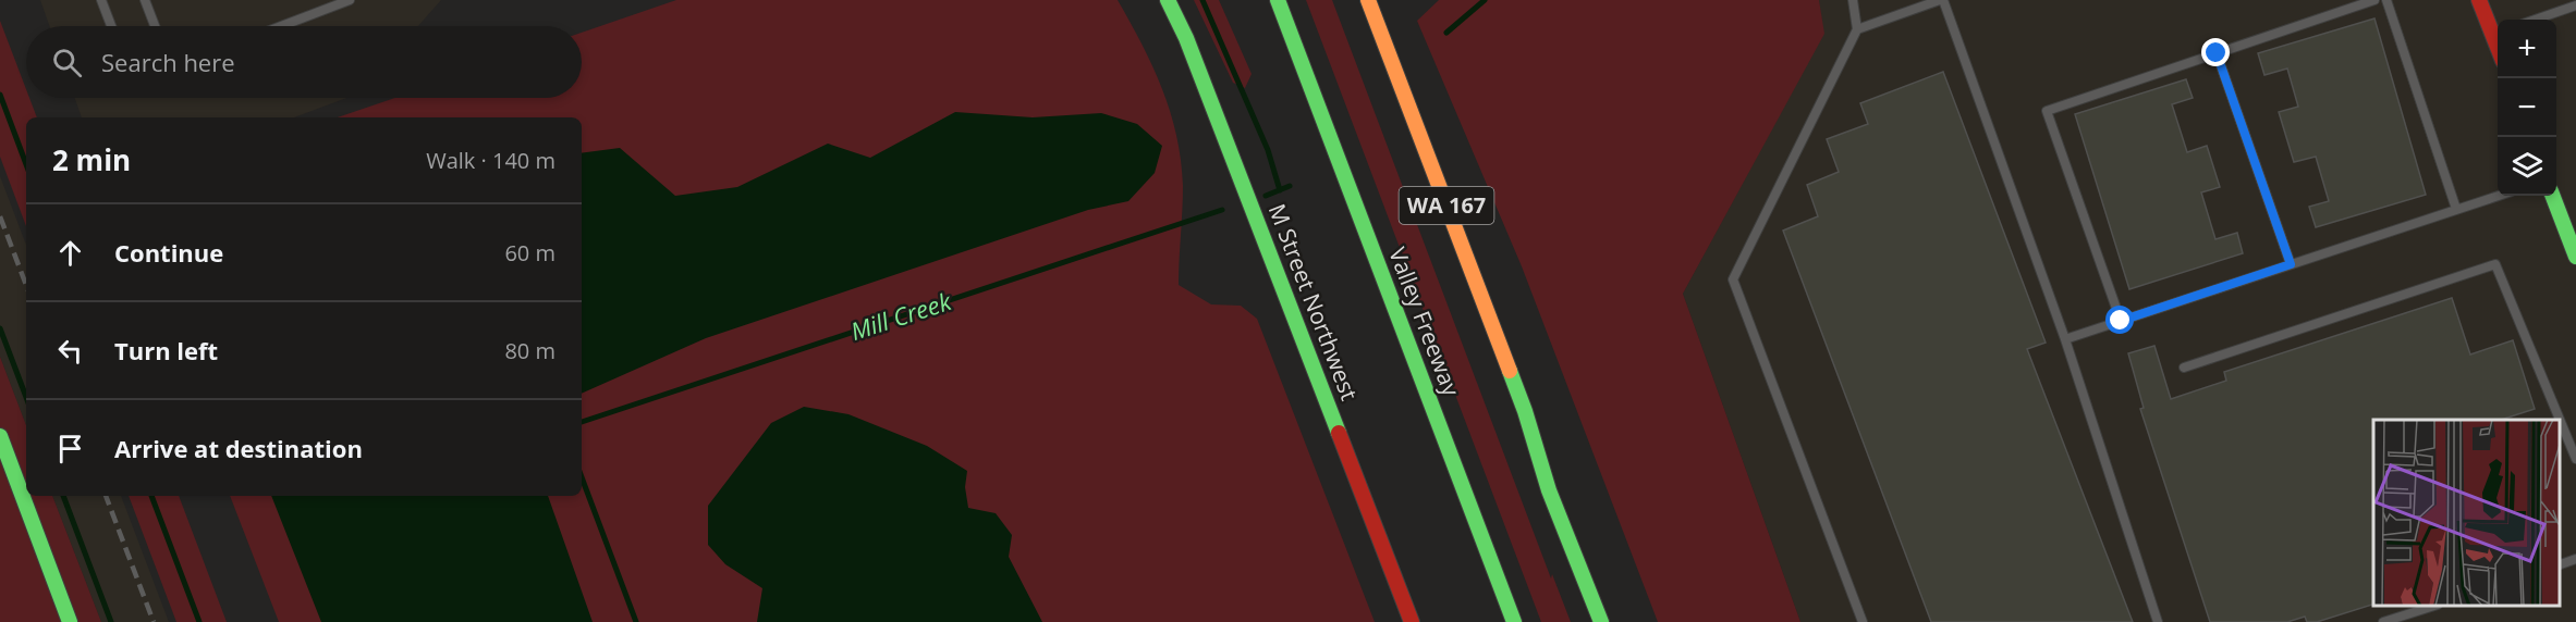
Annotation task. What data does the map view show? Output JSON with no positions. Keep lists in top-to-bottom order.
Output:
{
  "streets": {
    "main road": ["WA 167", "M Street Northwest", "Valley Freeway"]
  },
  "water": ["Mill Creek"],
  "page": {
    "map_buttons": ["+", "−"],
    "search": "Search here",
    "heading": ["2 min", "Walk · 140 m"],
    "list": [
      ["Continue", "60 m"],
      ["Turn left", "80 m"],
      "Arrive at destination"
    ]
  }
}
